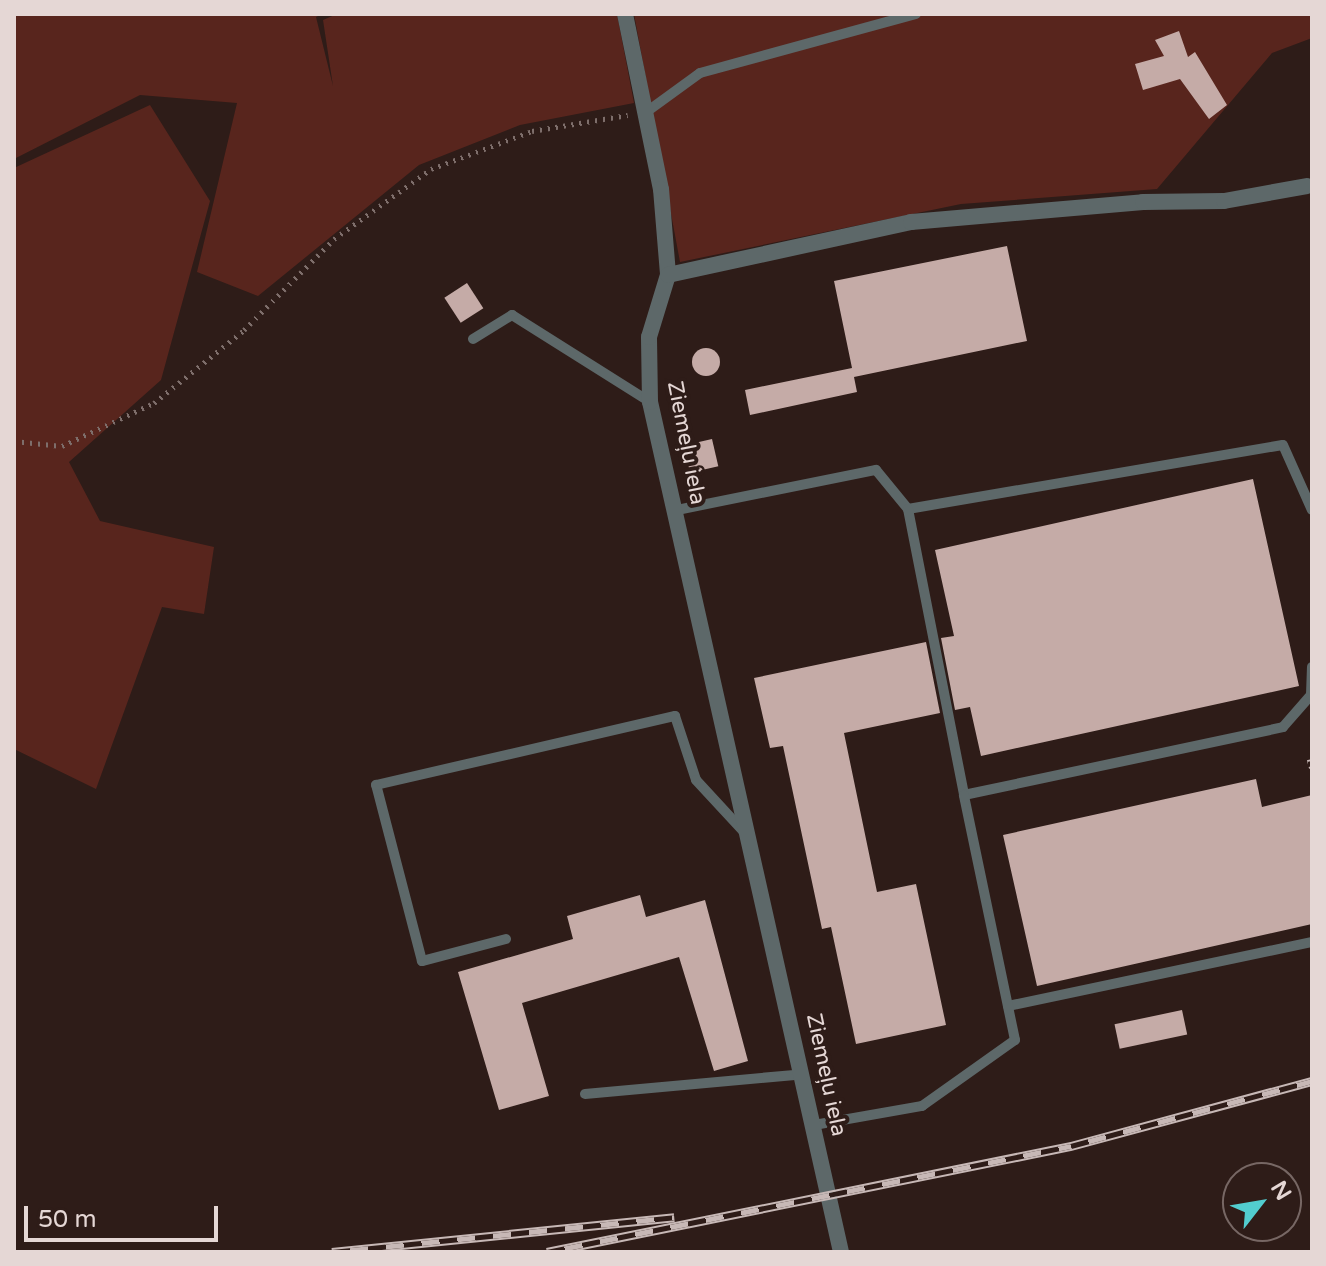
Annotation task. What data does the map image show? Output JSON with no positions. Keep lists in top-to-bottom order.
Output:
{
  "streets": {
    "street": ["Ziemeļu iela"]
  },
  "scale_bar": "50 m",
  "north": "top right"
}
